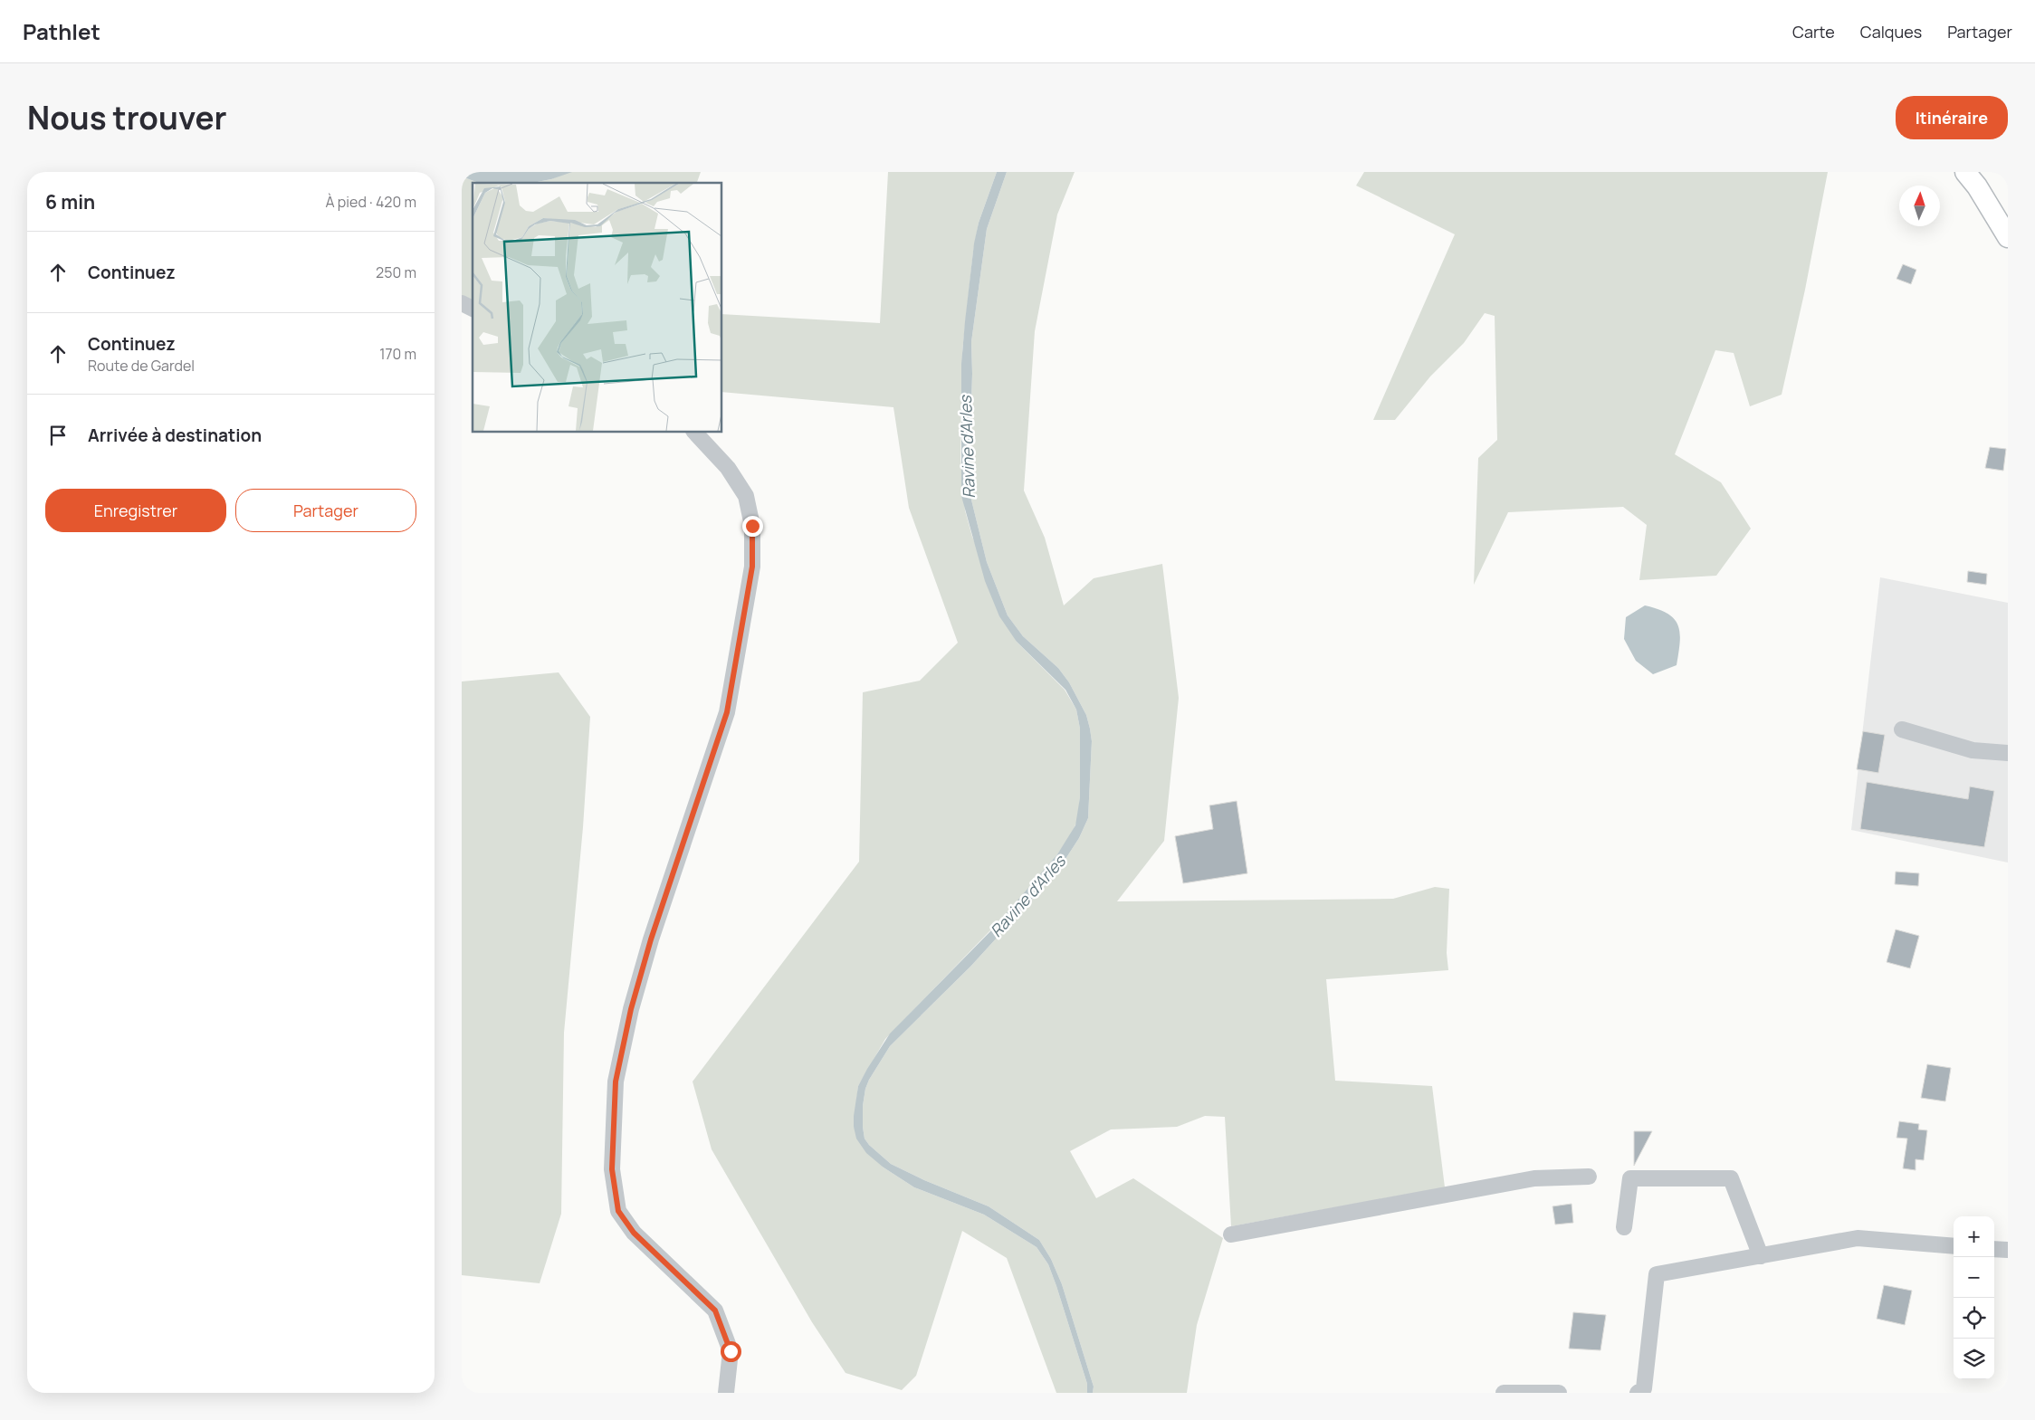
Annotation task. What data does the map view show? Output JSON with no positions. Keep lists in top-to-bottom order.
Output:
{
  "water": ["Ravine d'Arles"],
  "north": "top",
  "page": {
    "header": "Pathlet",
    "nav": ["Carte", "Calques", "Partager"],
    "title": "Nous trouver",
    "buttons": [
      "Itinéraire",
      ["Enregistrer", "Partager"]
    ],
    "heading": ["6 min", "À pied · 420 m"],
    "list": [
      ["Continuez", "250 m"],
      ["Continuez", "Route de Gardel", "170 m"],
      "Arrivée à destination"
    ],
    "map_buttons": ["+", "−"]
  }
}
